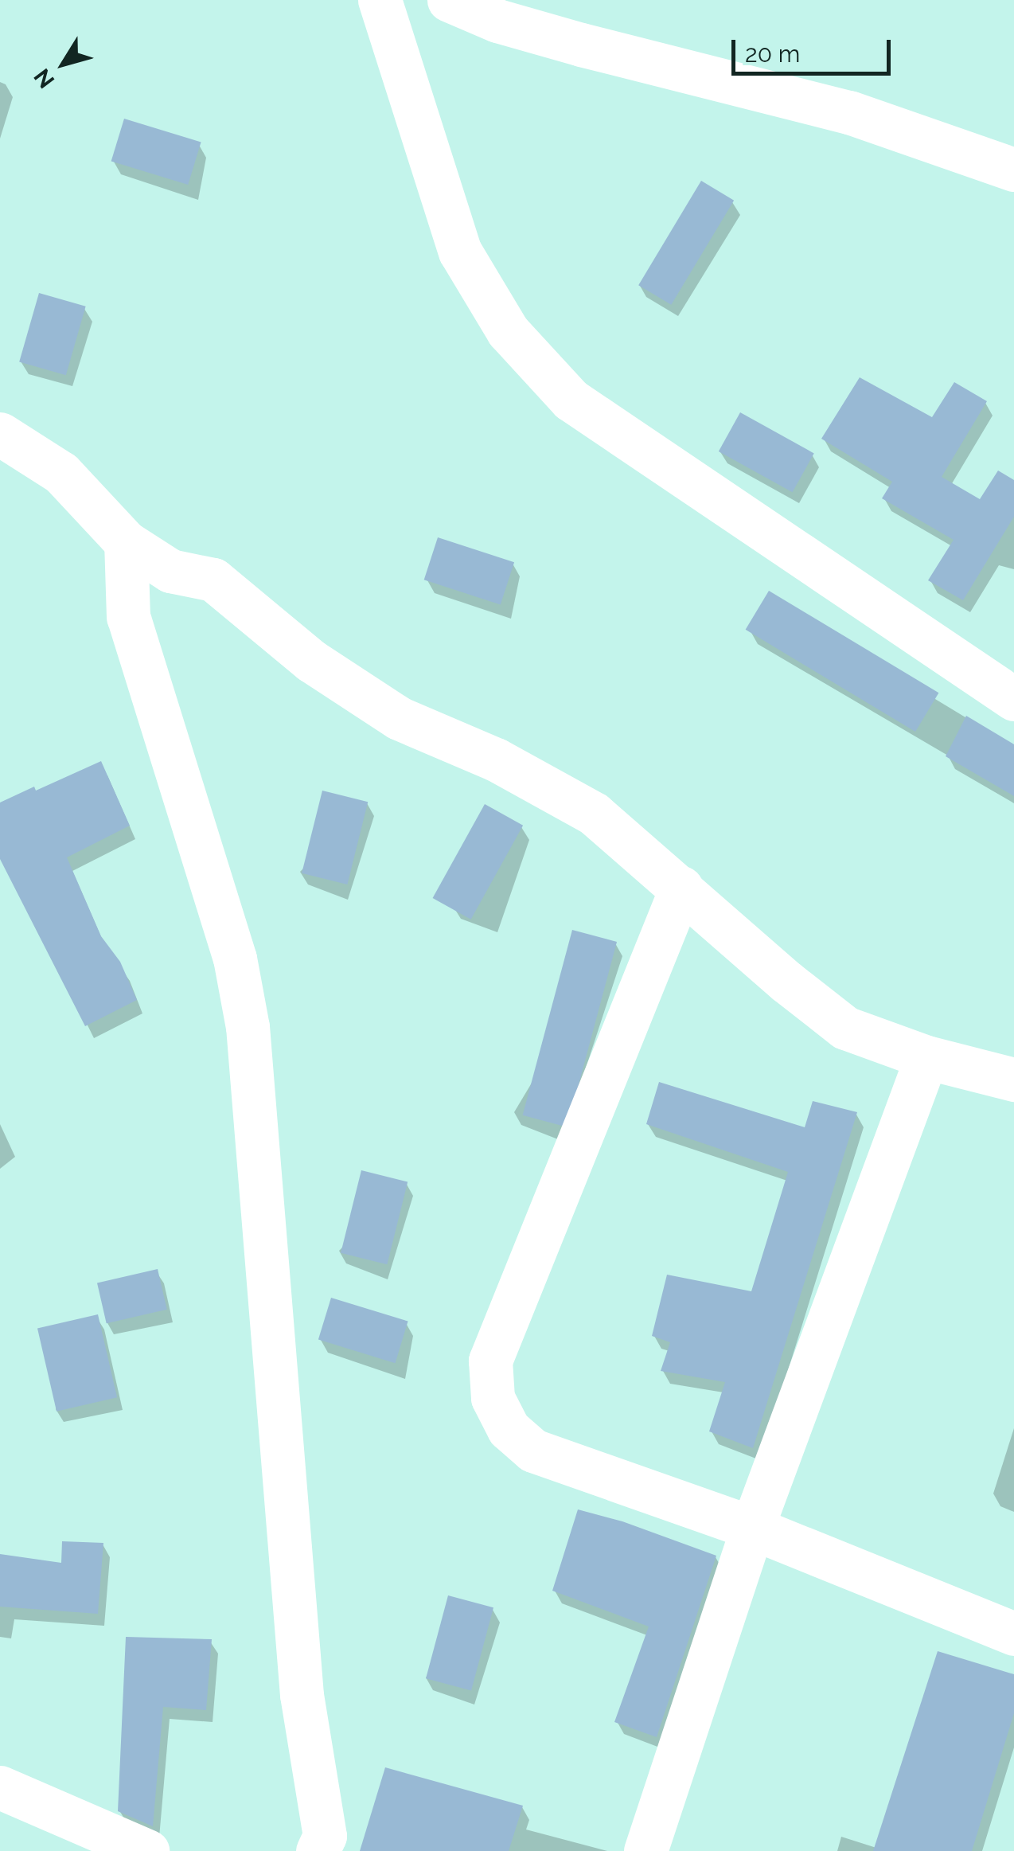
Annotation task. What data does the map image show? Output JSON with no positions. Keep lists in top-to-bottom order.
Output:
{
  "scale_bar": "20 m",
  "north": "bottom left"
}
